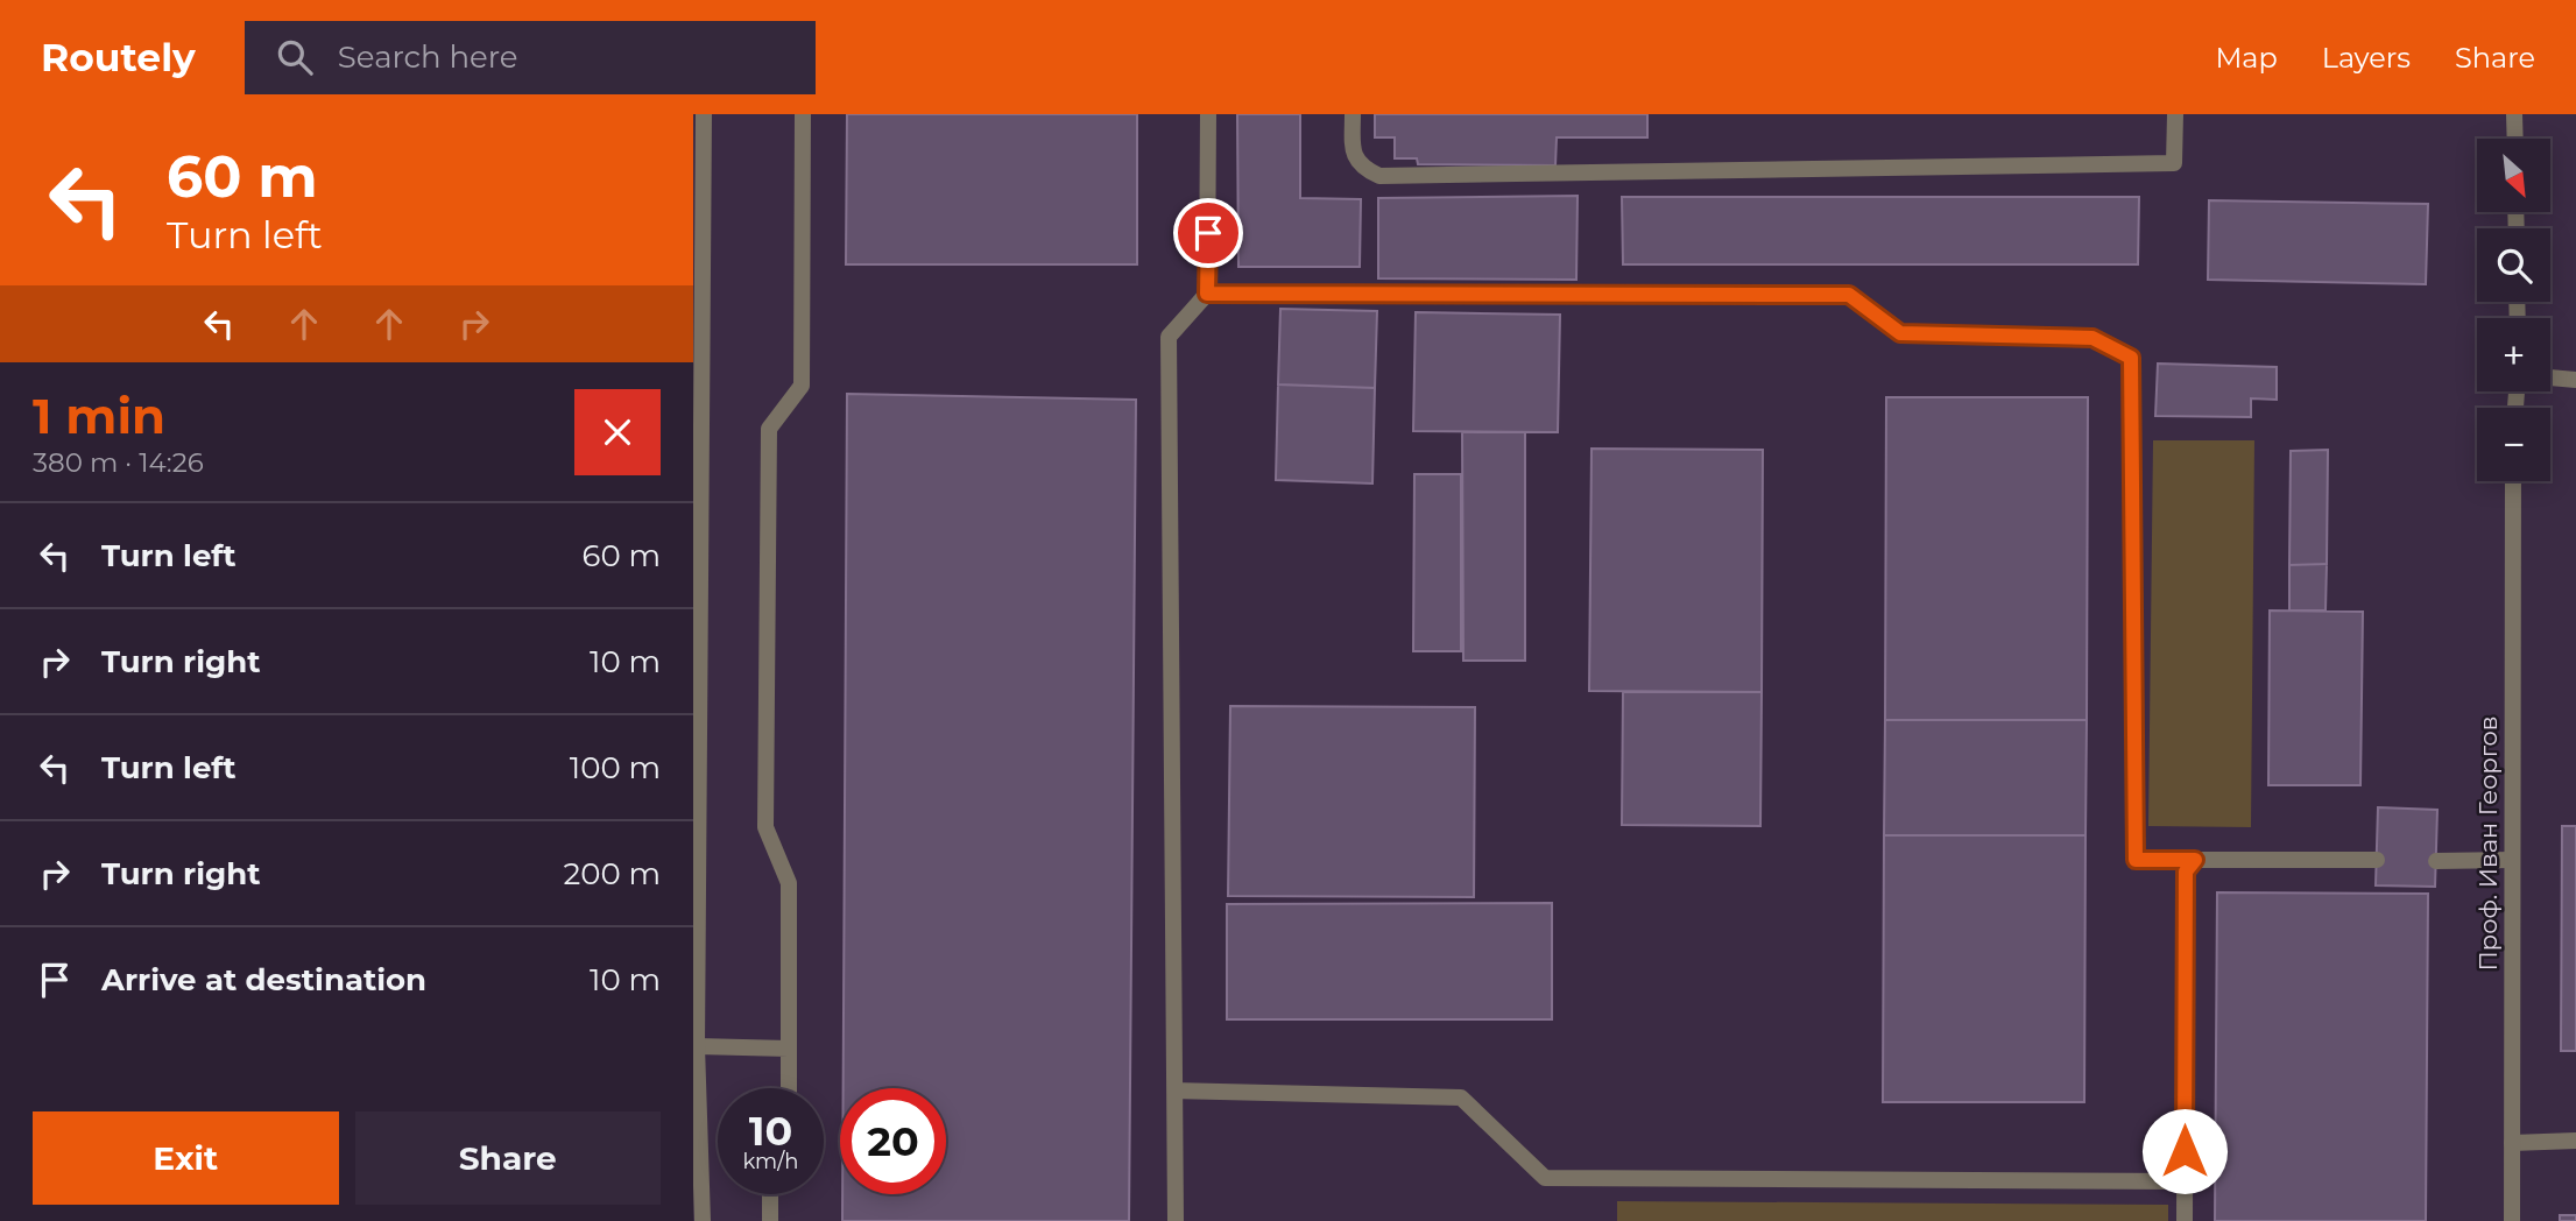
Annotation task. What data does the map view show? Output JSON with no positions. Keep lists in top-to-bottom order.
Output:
{
  "streets": {
    "street": ["Проф. Иван Георгов"]
  },
  "north": "bottom right",
  "page": {
    "header": "Routely",
    "search": "Search here",
    "nav": ["Map", "Layers", "Share"],
    "turn": ["60 m", "Turn left"],
    "map_buttons": ["+", "−"],
    "heading": ["1 min", "380 m · 14:26"],
    "list": [
      {
        "name": "Turn left",
        "value": "60 m"
      },
      {
        "name": "Turn right",
        "value": "10 m"
      },
      {
        "name": "Turn left",
        "value": "100 m"
      },
      {
        "name": "Turn right",
        "value": "200 m"
      },
      {
        "name": "Arrive at destination",
        "value": "10 m"
      }
    ],
    "speed": "10 km/h",
    "limit": "20",
    "buttons": ["Exit", "Share"]
  }
}
